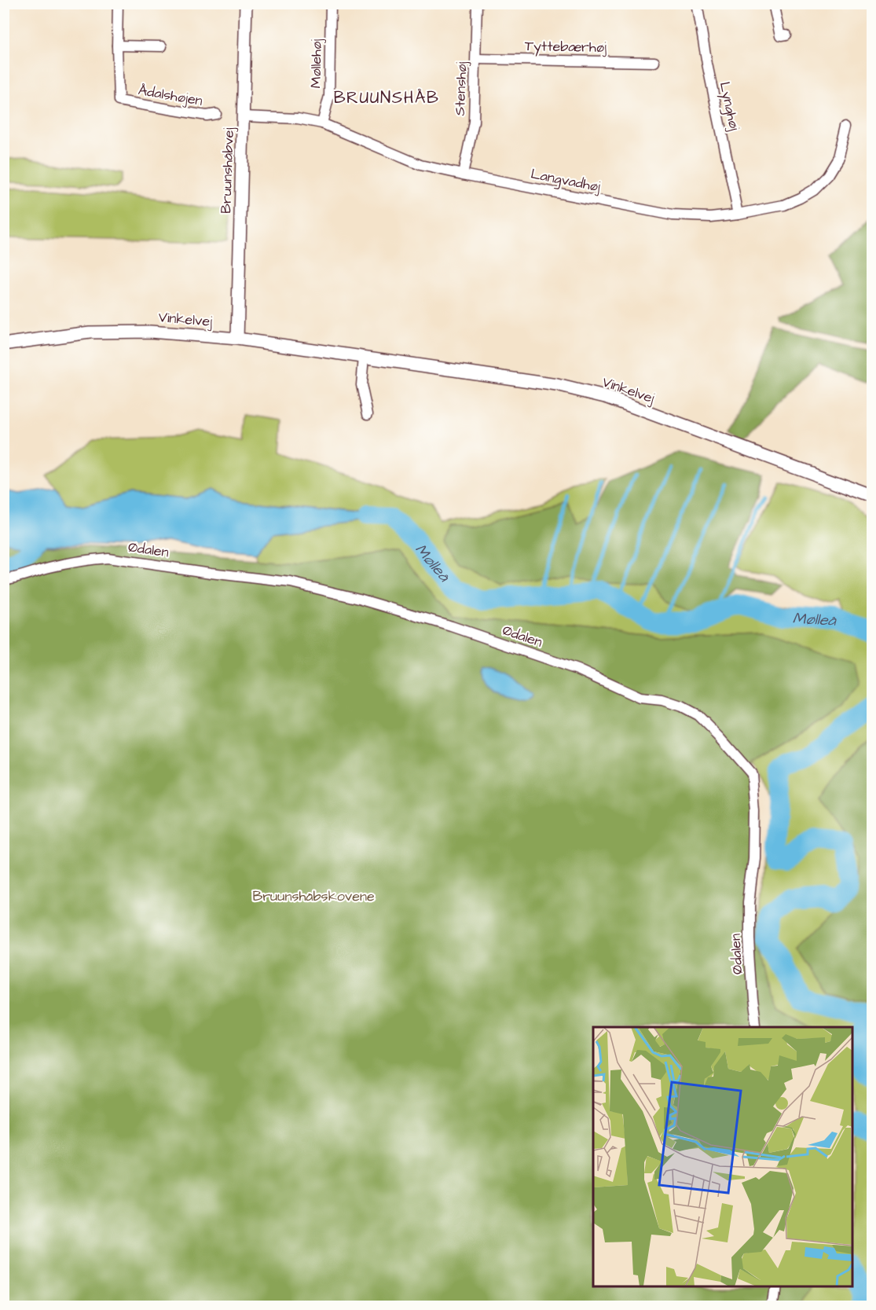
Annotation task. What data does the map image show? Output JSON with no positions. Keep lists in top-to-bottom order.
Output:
{
  "streets": {
    "street": [
      "Tyttebærhøj",
      "Møllehøj",
      "Stenshøj",
      "Ådalshøjen",
      "Lynghøj",
      "Bruunshåbvej",
      "Langvadhøj",
      "Vinkelvej",
      "Ødalen"
    ]
  },
  "crossings": [
    ["Tyttebærhøj", "Stenshøj"],
    ["Møllehøj", "Langvadhøj"],
    ["Stenshøj", "Langvadhøj"],
    ["Lynghøj", "Langvadhøj"],
    ["Bruunshåbvej", "Langvadhøj"],
    ["Bruunshåbvej", "Vinkelvej"]
  ],
  "districts": ["BRUUNSHÅB"],
  "water": ["Mølleå"],
  "parks": ["Bruunshåbskovene"]
}
